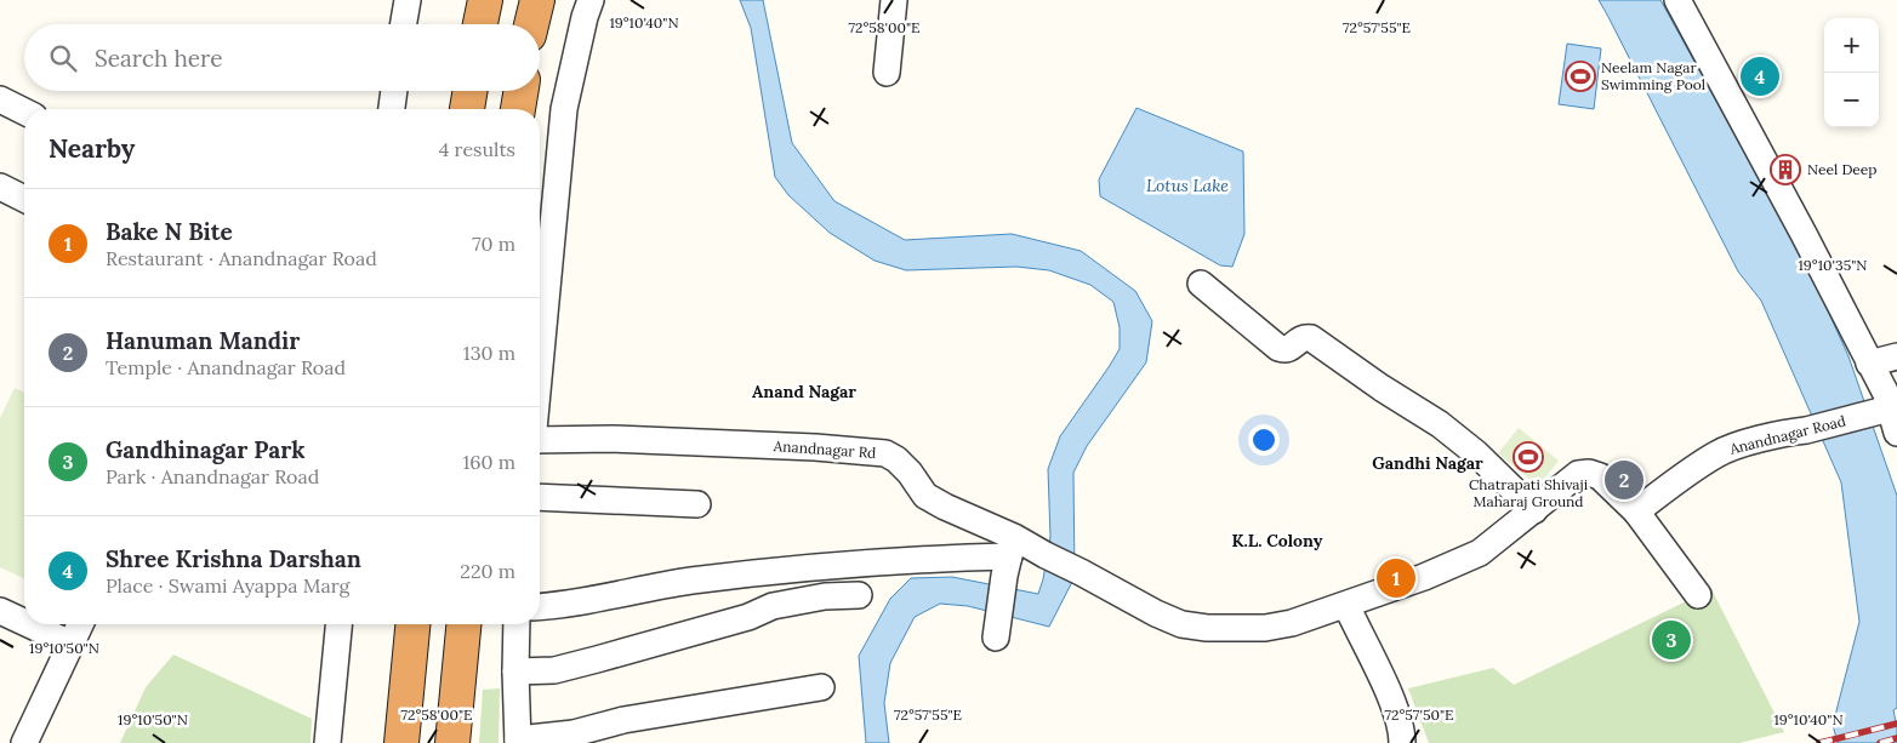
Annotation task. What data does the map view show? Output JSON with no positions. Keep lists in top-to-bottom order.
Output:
{
  "streets": {
    "street": ["Anandnagar Road", "Anandnagar Rd"]
  },
  "districts": ["Anand Nagar", "Gandhi Nagar", "K.L. Colony"],
  "water": ["Lotus Lake"],
  "places": {
    "sports": ["Neelam Nagar Swimming Pool", "Chatrapati Shivaji Maharaj Ground"],
    "building": ["Neel Deep"]
  },
  "page": {
    "map_buttons": ["+", "−"],
    "search": "Search here",
    "pins": [
      "4",
      "2",
      "1",
      "3"
    ],
    "heading": ["Nearby", "4 results"],
    "list": [
      {
        "mark": "1",
        "name": "Bake N Bite",
        "note": "Restaurant · Anandnagar Road",
        "value": "70 m"
      },
      {
        "mark": "2",
        "name": "Hanuman Mandir",
        "note": "Temple · Anandnagar Road",
        "value": "130 m"
      },
      {
        "mark": "3",
        "name": "Gandhinagar Park",
        "note": "Park · Anandnagar Road",
        "value": "160 m"
      },
      {
        "mark": "4",
        "name": "Shree Krishna Darshan",
        "note": "Place · Swami Ayappa Marg",
        "value": "220 m"
      }
    ]
  },
  "coordinates": [
    "19°10'40\"N",
    "72°58'00\"E",
    "72°57'55\"E",
    "19°10'35\"N",
    "19°10'50\"N",
    "72°57'50\"E"
  ]
}
